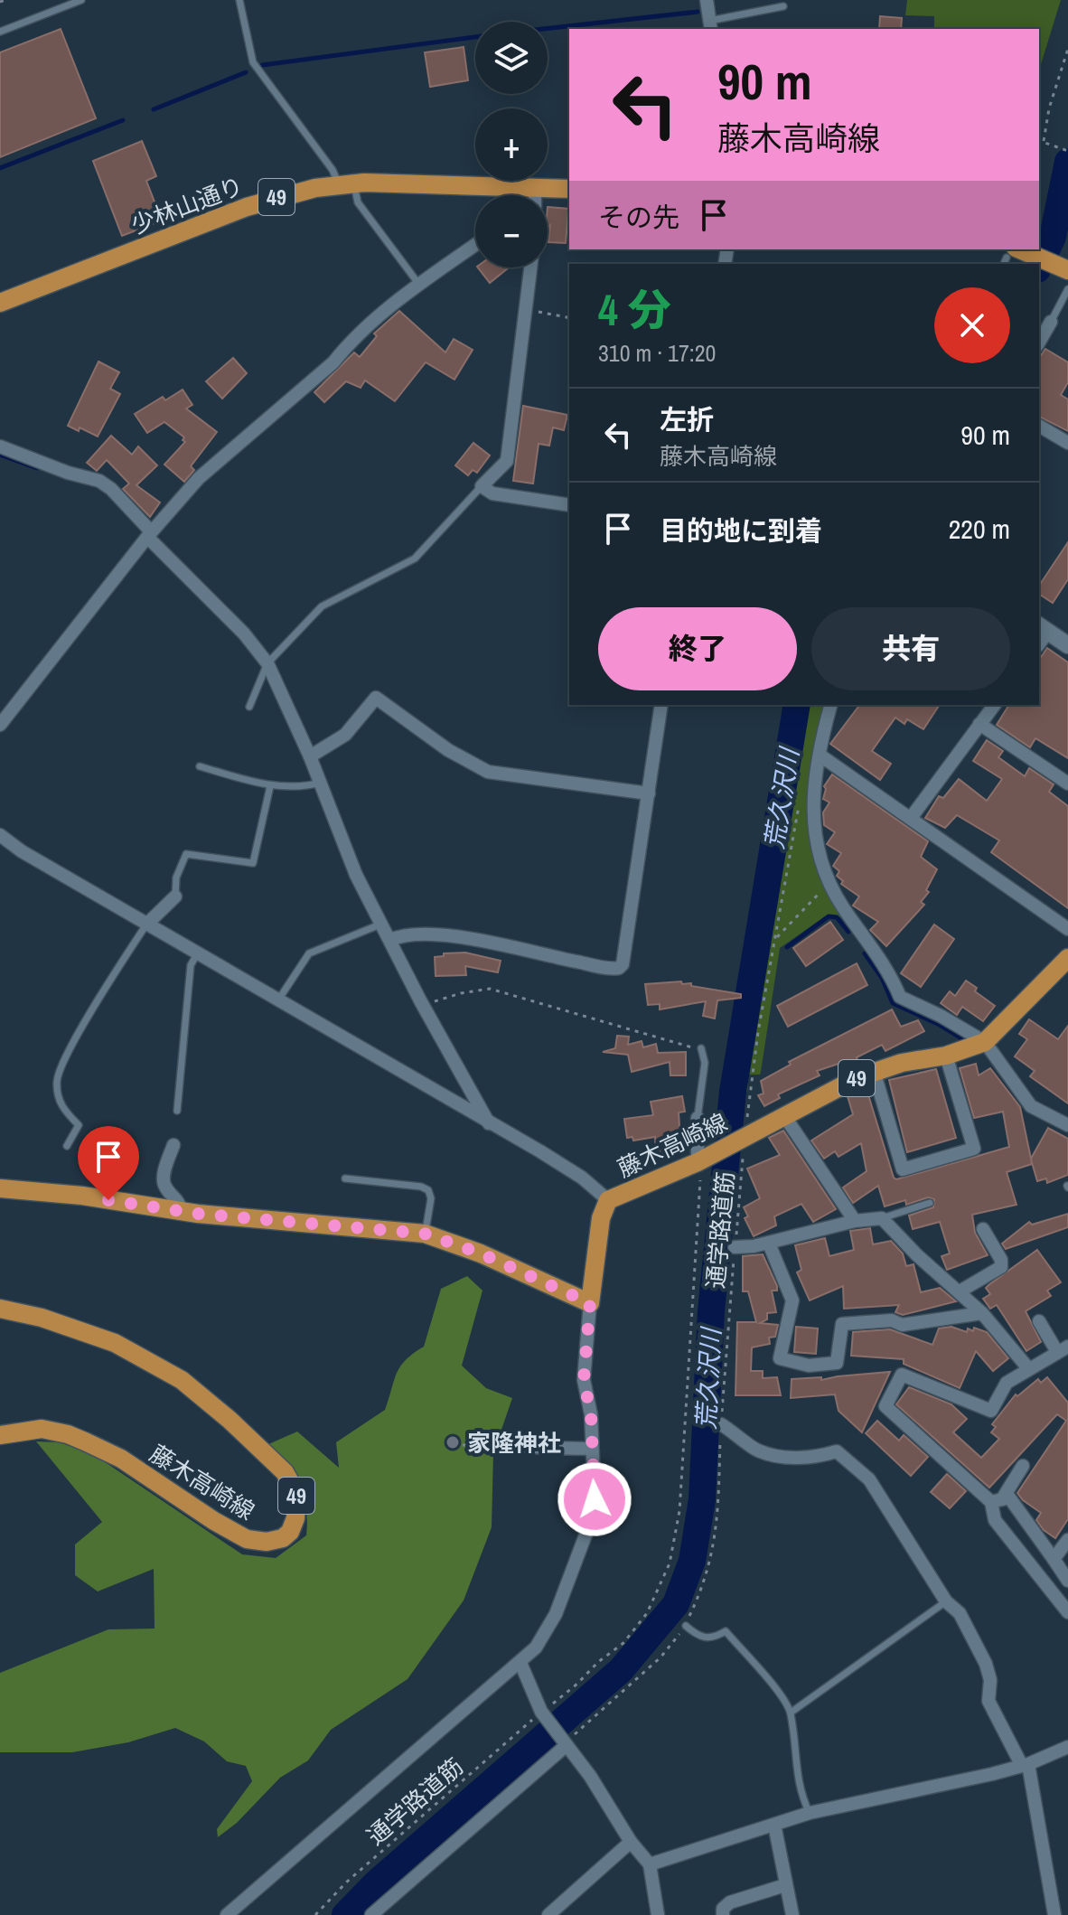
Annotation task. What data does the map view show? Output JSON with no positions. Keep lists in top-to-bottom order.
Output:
{
  "streets": {
    "main road": ["49", "少林山通り", "藤木高崎線"],
    "path": ["通学路道筋"]
  },
  "crossings": [
    ["藤木高崎線", "通学路道筋"]
  ],
  "water": ["荒久沢川"],
  "places": ["家隆神社"],
  "page": {
    "map_buttons": ["+", "−"],
    "turn": ["90 m", "藤木高崎線"],
    "then": "その先",
    "heading": ["4 分", "310 m · 17:20"],
    "list": [
      {
        "name": "左折",
        "note": "藤木高崎線",
        "value": "90 m"
      },
      {
        "name": "目的地に到着",
        "value": "220 m"
      }
    ],
    "buttons": ["終了", "共有"]
  }
}
